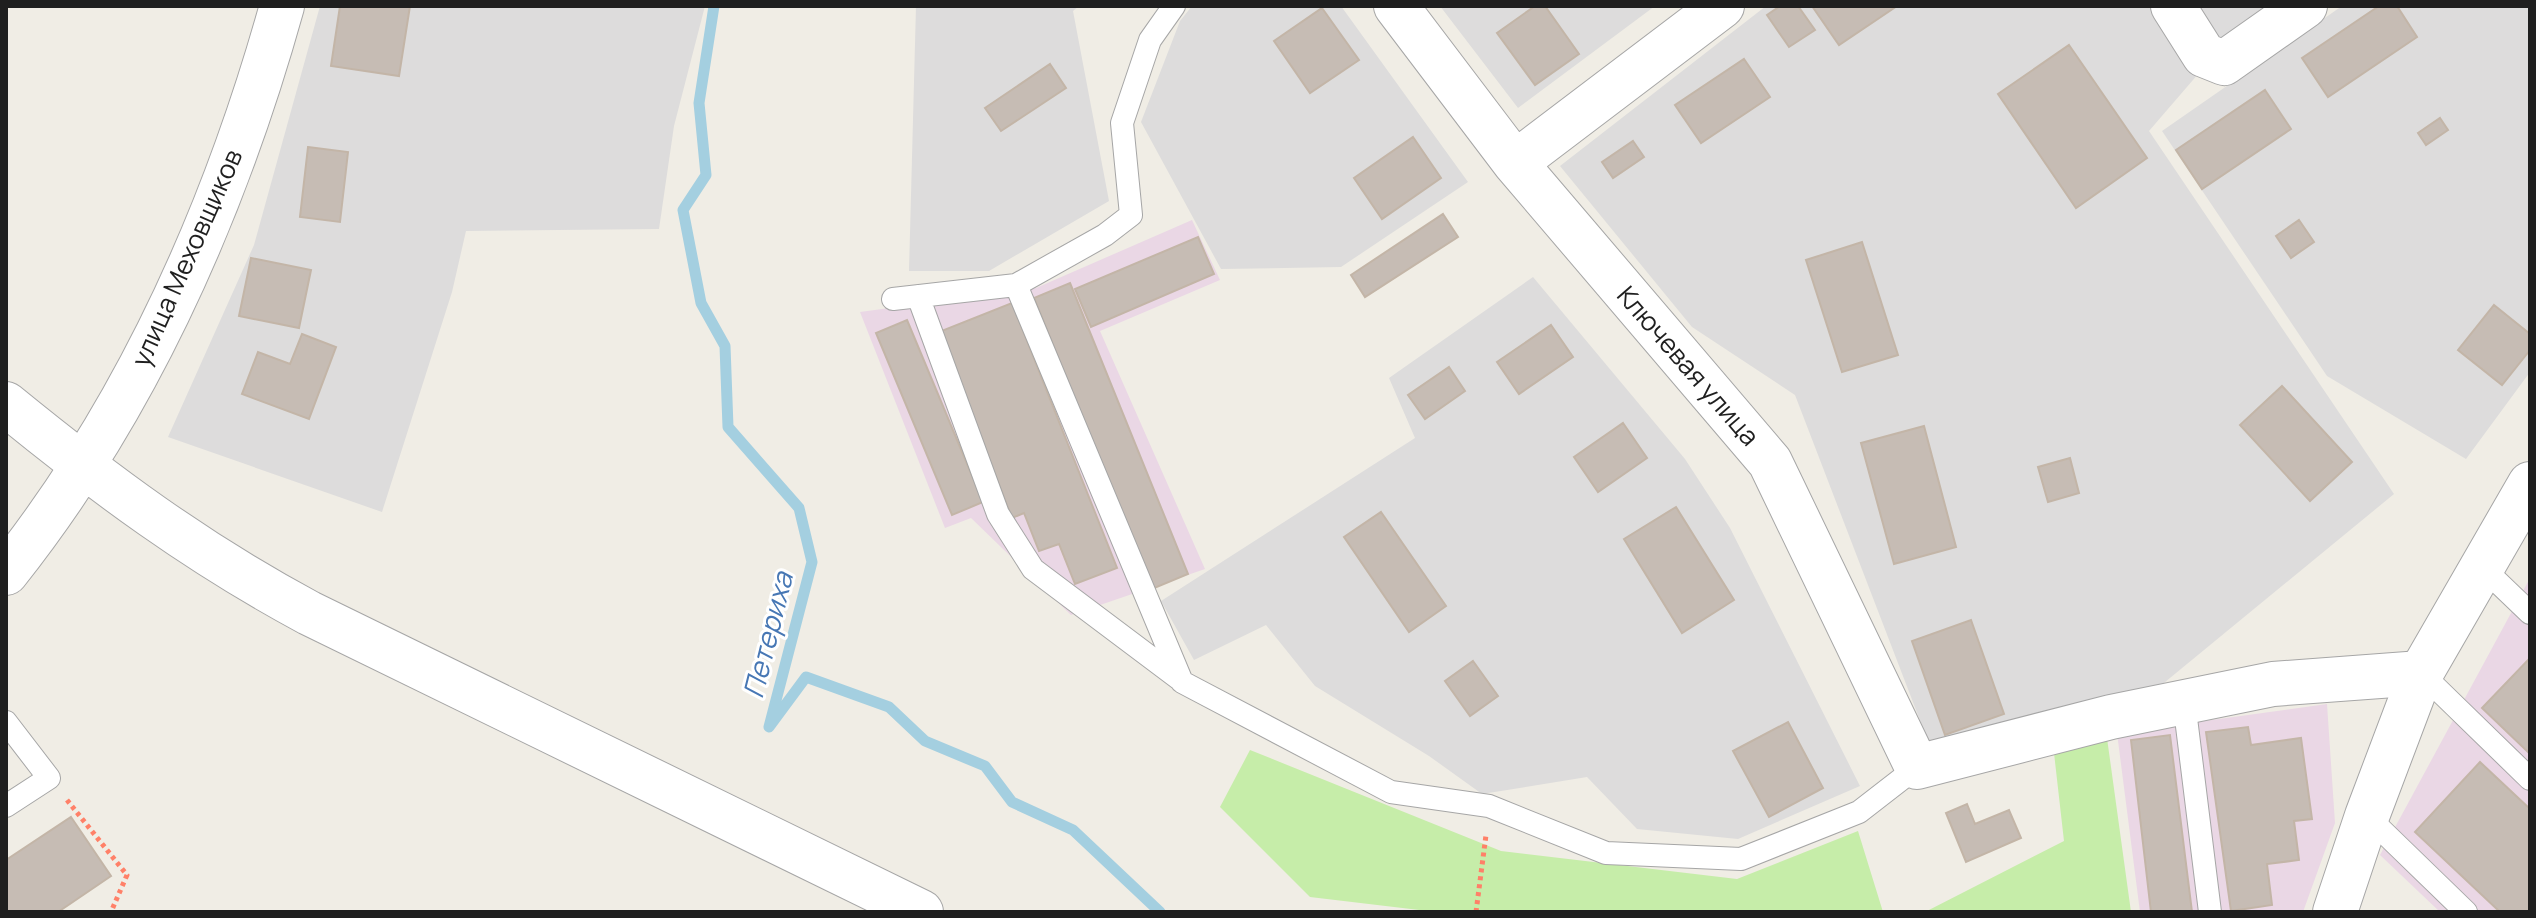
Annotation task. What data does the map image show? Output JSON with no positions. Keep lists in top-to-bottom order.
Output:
{
  "streets": {
    "street": ["улица Меховщиков", "Ключевая улица"]
  },
  "water": ["Петериха"]
}
